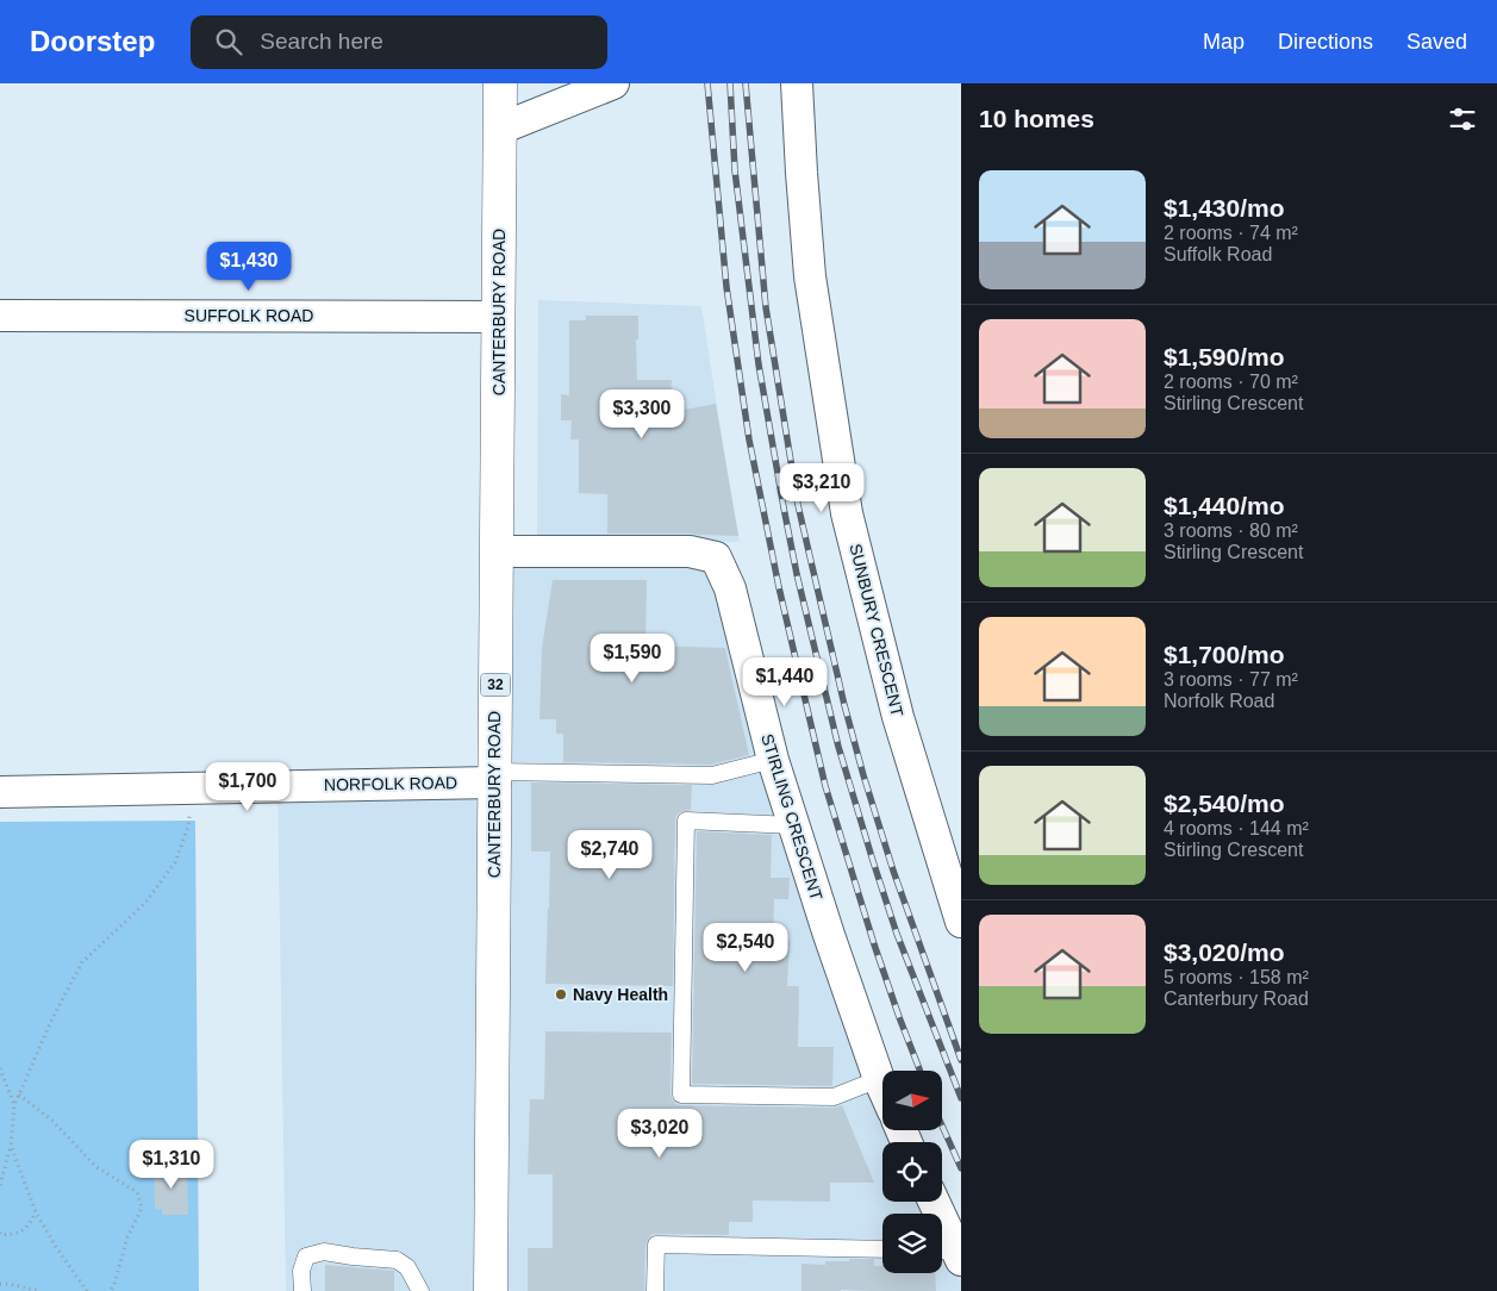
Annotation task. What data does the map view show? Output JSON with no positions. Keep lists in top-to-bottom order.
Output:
{
  "streets": {
    "main road": ["CANTERBURY ROAD", "32"],
    "street": [
      "SUFFOLK ROAD",
      "SUNBURY CRESCENT",
      "NORFOLK ROAD",
      "STIRLING CRESCENT"
    ]
  },
  "crossings": [
    ["CANTERBURY ROAD", "SUFFOLK ROAD"],
    ["CANTERBURY ROAD", "NORFOLK ROAD"],
    ["CANTERBURY ROAD", "STIRLING CRESCENT"]
  ],
  "places": ["Navy Health"],
  "north": "right",
  "page": {
    "header": "Doorstep",
    "search": "Search here",
    "nav": ["Map", "Directions", "Saved"],
    "heading": "10 homes",
    "list": [
      {
        "name": "$1,430/mo",
        "note": "2 rooms · 74 m² · Suffolk Road"
      },
      {
        "name": "$1,590/mo",
        "note": "2 rooms · 70 m² · Stirling Crescent"
      },
      {
        "name": "$1,440/mo",
        "note": "3 rooms · 80 m² · Stirling Crescent"
      },
      {
        "name": "$1,700/mo",
        "note": "3 rooms · 77 m² · Norfolk Road"
      },
      {
        "name": "$2,540/mo",
        "note": "4 rooms · 144 m² · Stirling Crescent"
      },
      {
        "name": "$3,020/mo",
        "note": "5 rooms · 158 m² · Canterbury Road"
      }
    ],
    "price": [
      "$1,430",
      "$3,300",
      "$3,210",
      "$1,590",
      "$1,440",
      "$1,700",
      "$2,740",
      "$2,540",
      "$3,020",
      "$1,310"
    ]
  }
}
